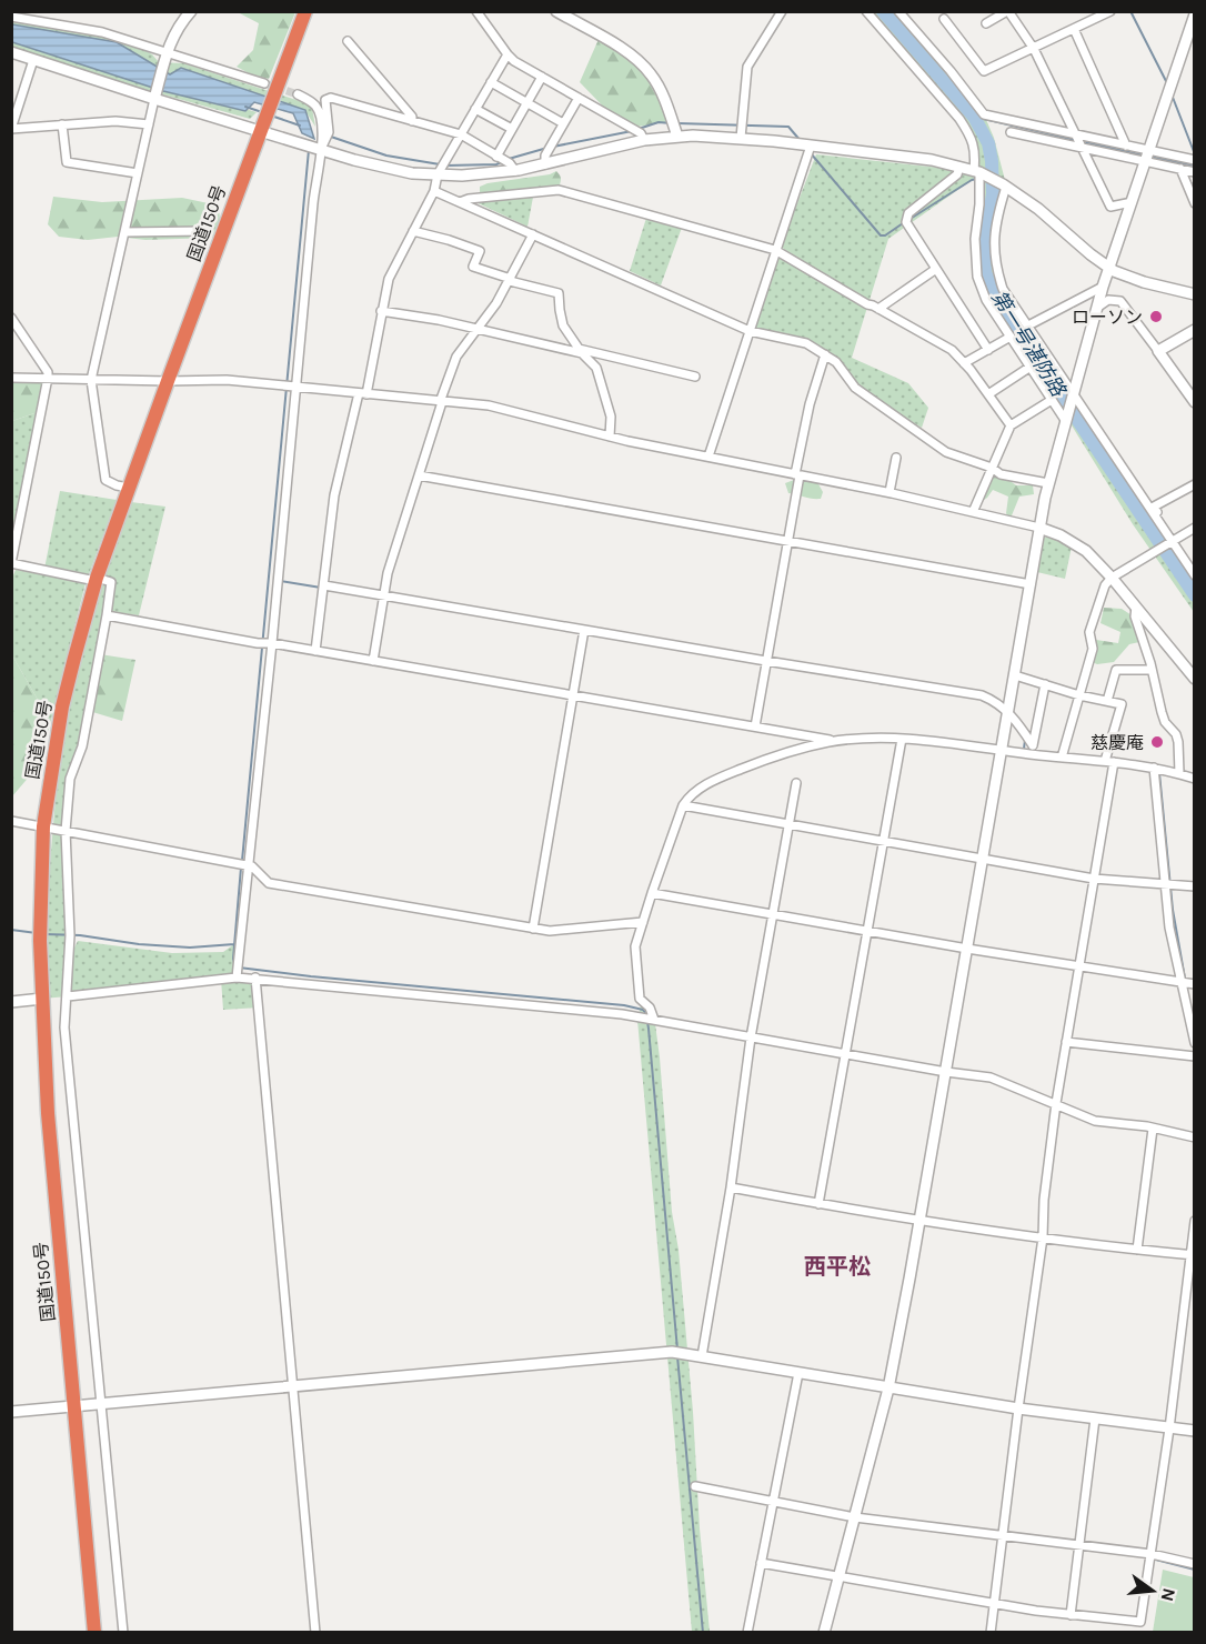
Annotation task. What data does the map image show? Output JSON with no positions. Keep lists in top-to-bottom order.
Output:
{
  "streets": {
    "highway": ["国道150号"]
  },
  "districts": ["西平松"],
  "water": ["第一号湛防路"],
  "places": ["ローソン", "慈慶庵"],
  "north": "right"
}
